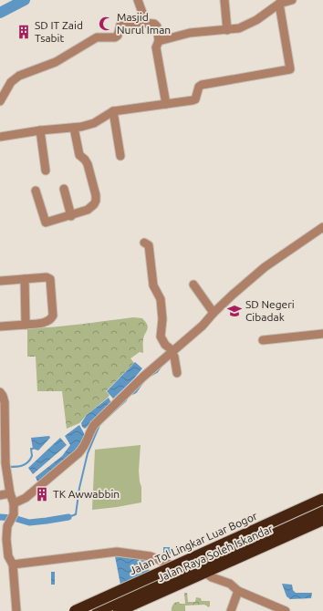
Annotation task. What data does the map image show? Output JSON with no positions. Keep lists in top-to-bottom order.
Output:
{
  "streets": {
    "highway": ["Jalan Tol Lingkar Luar Bogor", "Jalan Raya Soleh Iskandar"]
  },
  "places": {
    "mosque": ["Masjid Nurul Iman"],
    "building": ["SD IT Zaid Tsabit", "TK Awwabbin"],
    "school or university": ["SD Negeri Cibadak"]
  }
}
